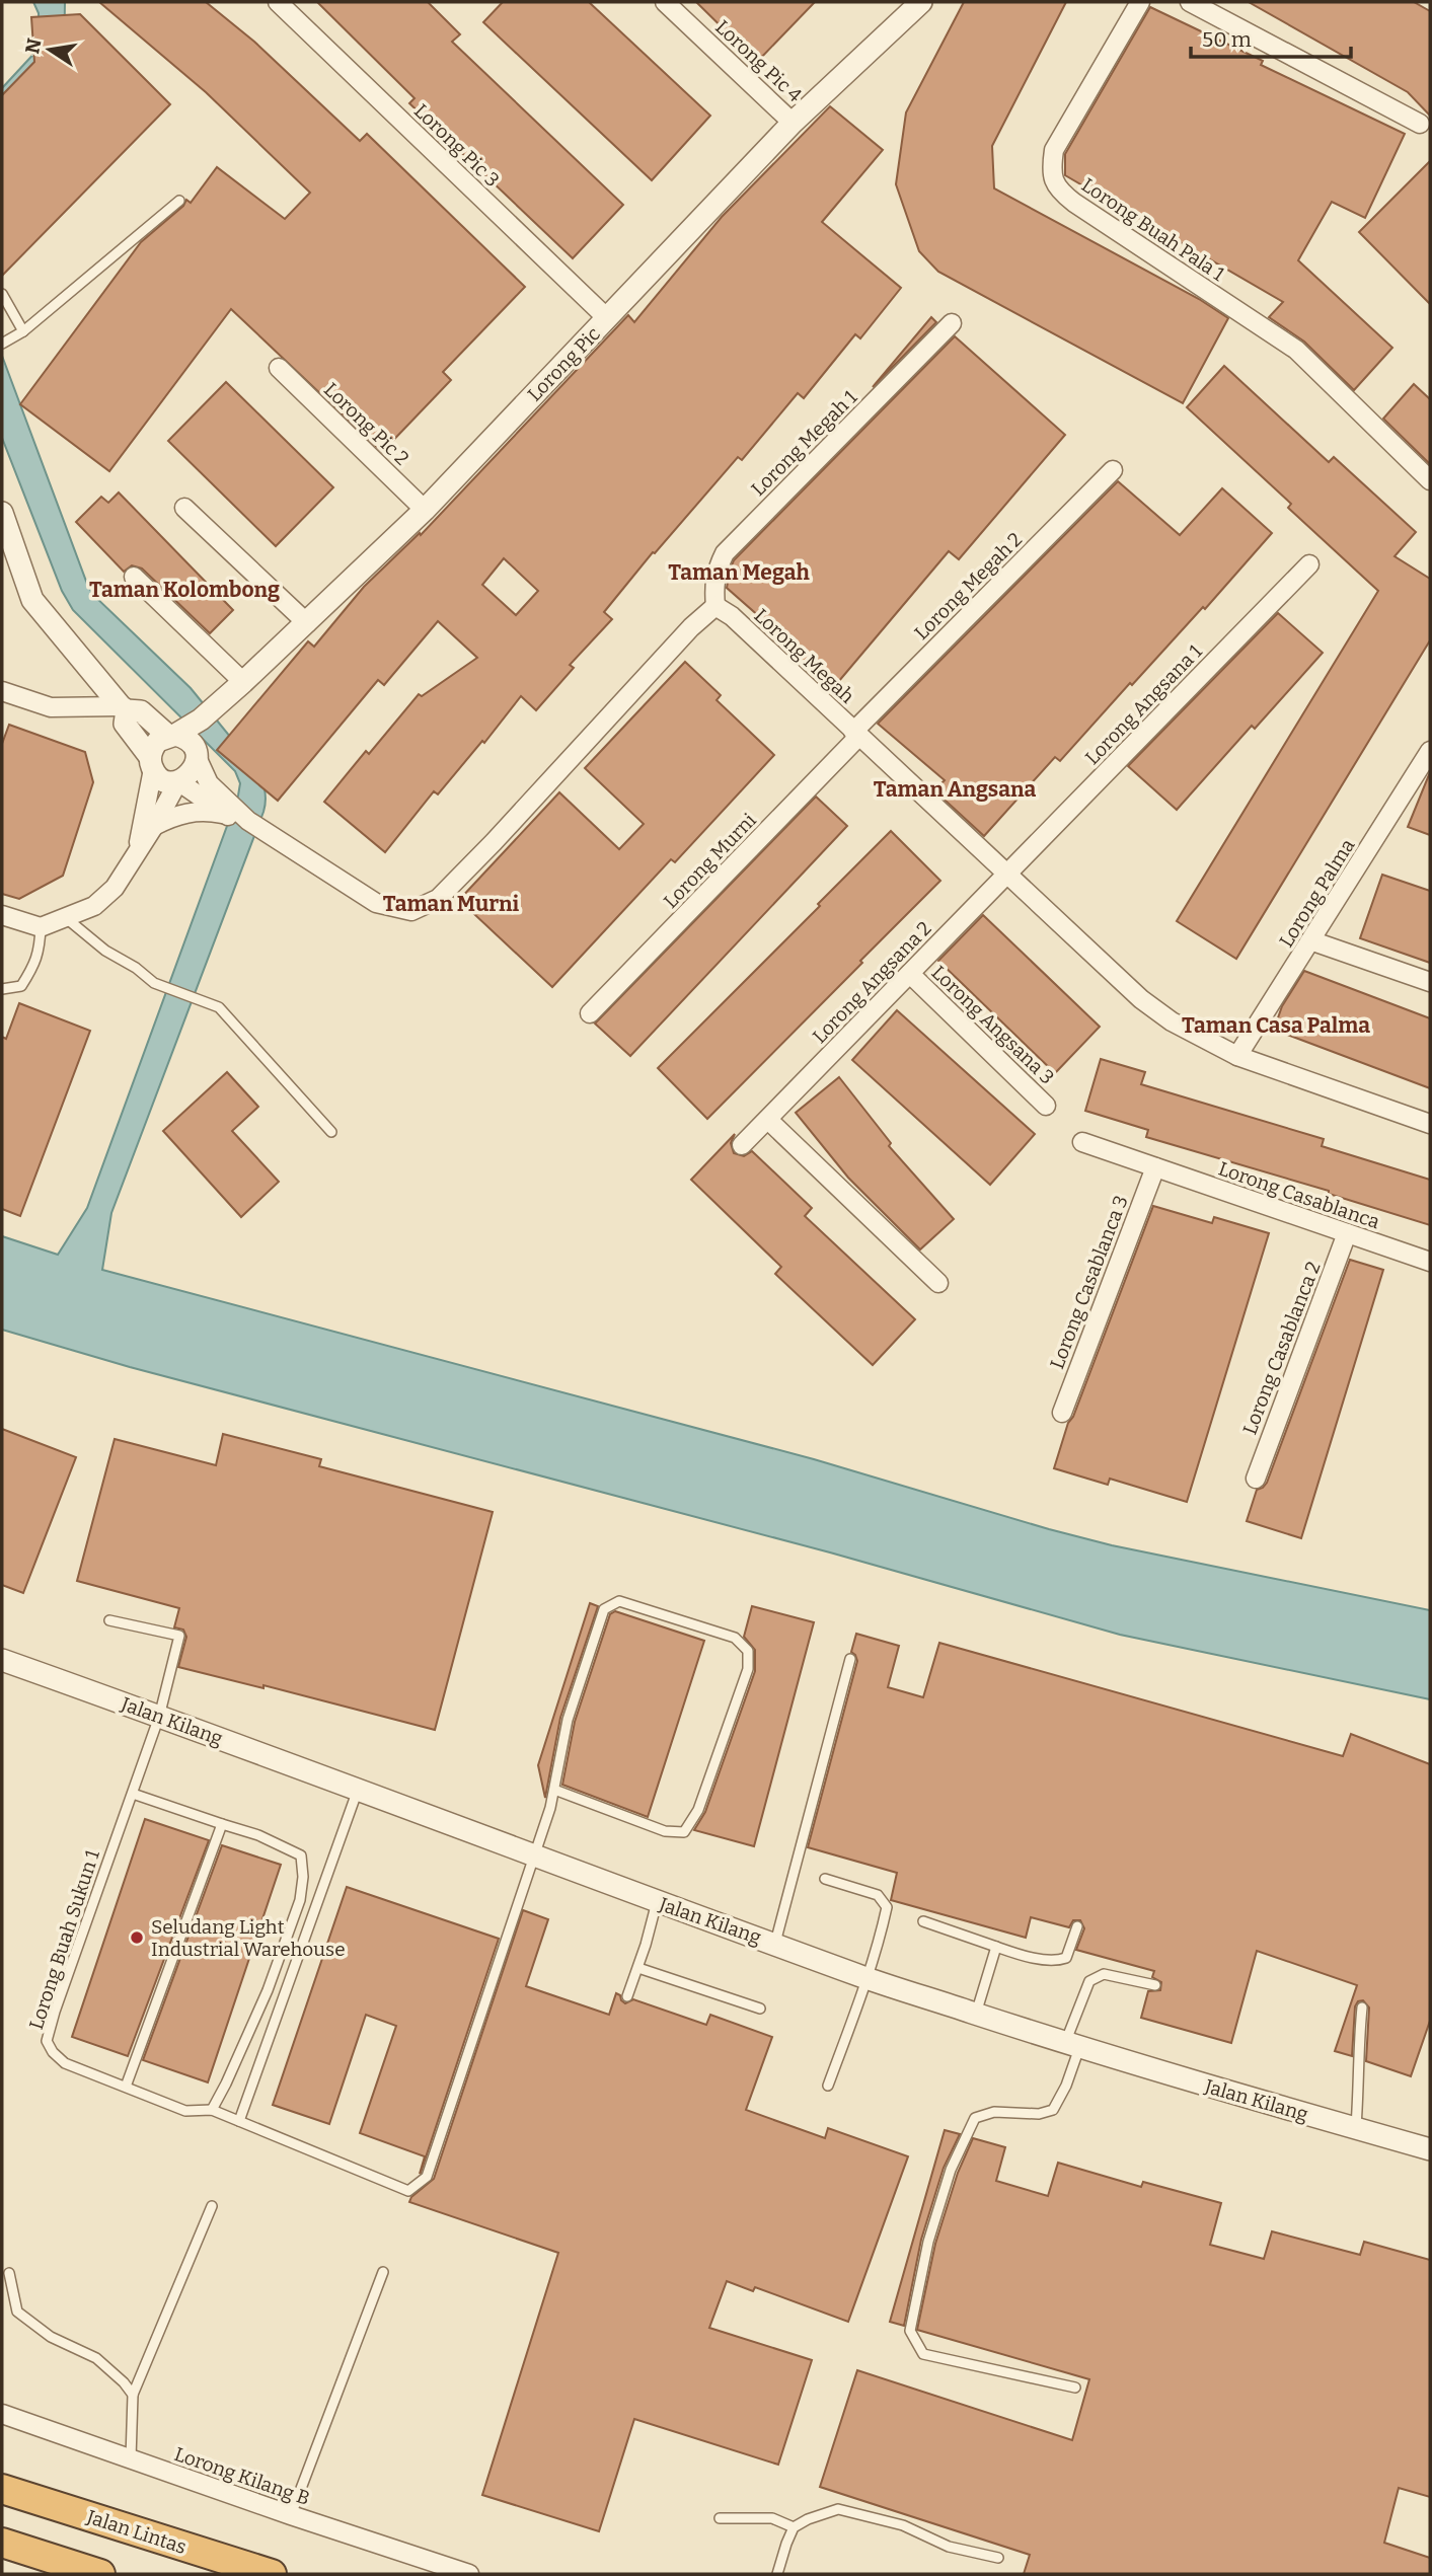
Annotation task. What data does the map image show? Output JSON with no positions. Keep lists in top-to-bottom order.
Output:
{
  "streets": {
    "highway": ["Jalan Lintas"],
    "street": [
      "Lorong Pic 4",
      "Lorong Pic 3",
      "Lorong Buah Pala 1",
      "Lorong Pic",
      "Lorong Pic 2",
      "Lorong Megah 1",
      "Lorong Megah 2",
      "Lorong Megah",
      "Lorong Angsana 1",
      "Lorong Murni",
      "Lorong Palma",
      "Lorong Angsana 2",
      "Lorong Angsana 3",
      "Lorong Casablanca",
      "Lorong Casablanca 3",
      "Lorong Casablanca 2",
      "Jalan Kilang",
      "Lorong Kilang B"
    ],
    "lane": ["Lorong Buah Sukun 1"]
  },
  "crossings": [
    ["Lorong Pic 4", "Lorong Pic"],
    ["Lorong Pic 3", "Lorong Pic"],
    ["Lorong Pic", "Lorong Pic 2"],
    ["Lorong Megah 1", "Lorong Megah"],
    ["Lorong Megah 2", "Lorong Megah"],
    ["Lorong Megah 2", "Lorong Murni"],
    ["Lorong Megah", "Lorong Angsana 1"],
    ["Lorong Megah", "Lorong Murni"],
    ["Lorong Megah", "Lorong Palma"],
    ["Lorong Megah", "Lorong Angsana 2"],
    ["Lorong Angsana 1", "Lorong Angsana 2"],
    ["Lorong Angsana 2", "Lorong Angsana 3"],
    ["Lorong Casablanca", "Lorong Casablanca 3"],
    ["Lorong Casablanca", "Lorong Casablanca 2"],
    ["Jalan Kilang", "Lorong Buah Sukun 1"]
  ],
  "districts": [
    "Taman Megah",
    "Taman Kolombong",
    "Taman Angsana",
    "Taman Murni",
    "Taman Casa Palma"
  ],
  "places": ["Seludang Light Industrial Warehouse"],
  "scale_bar": "50 m",
  "north": "left"
}
